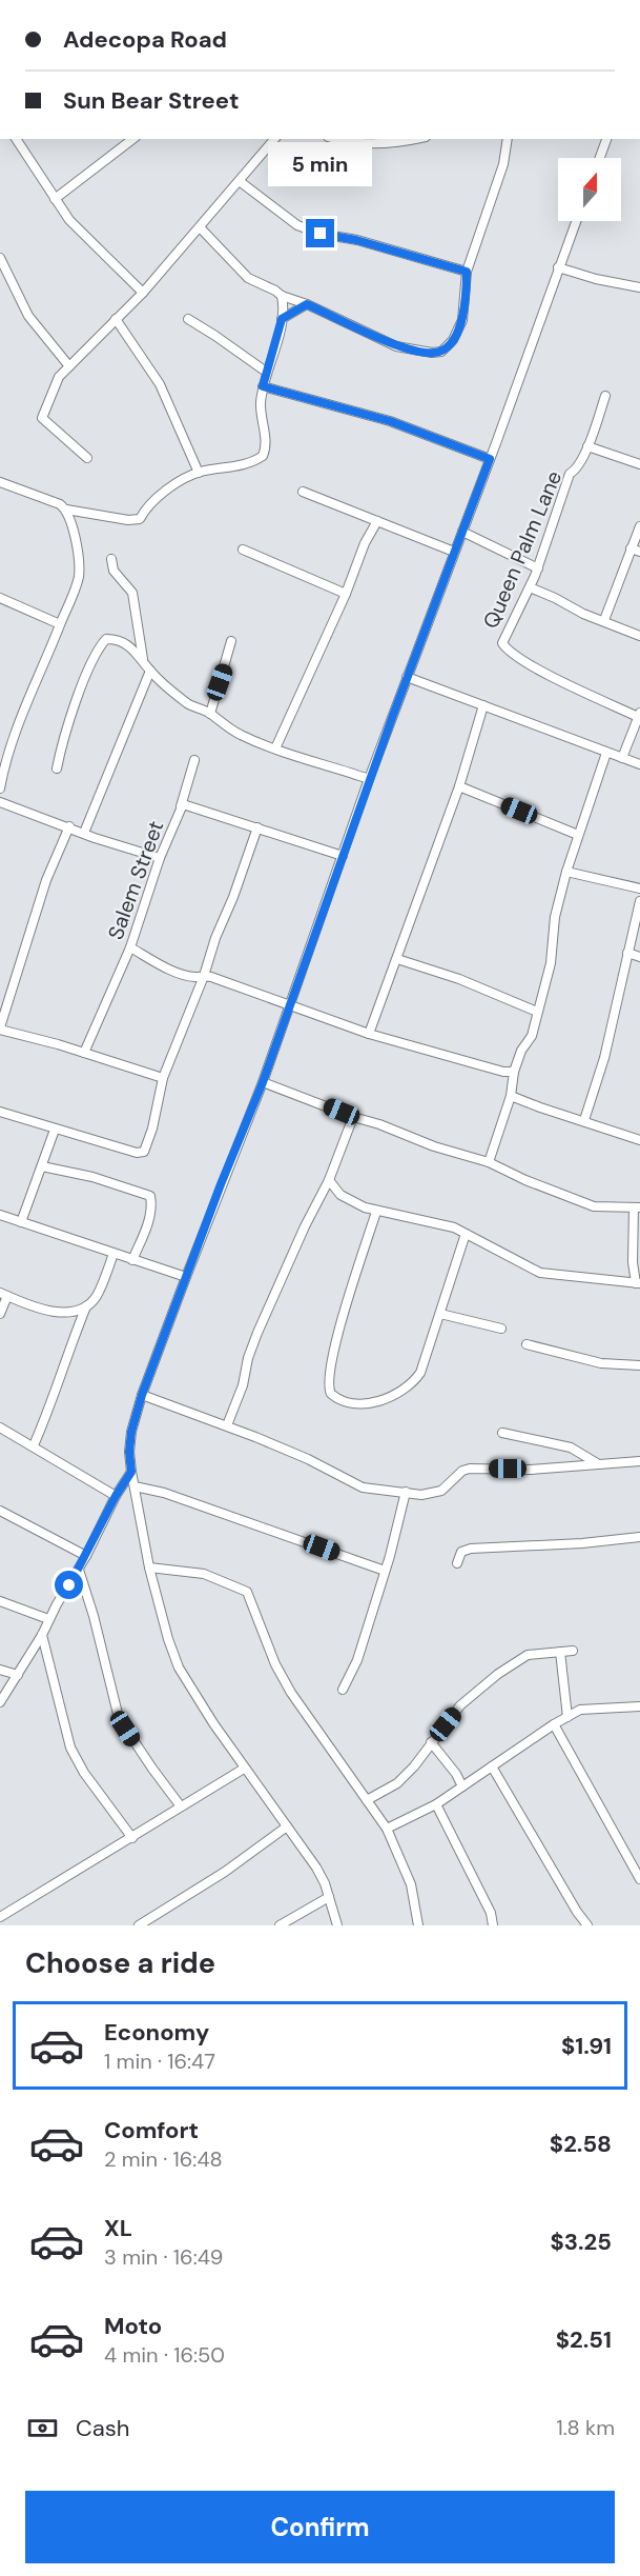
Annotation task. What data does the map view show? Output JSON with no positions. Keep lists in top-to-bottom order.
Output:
{
  "streets": {
    "street": ["Queen Palm Lane", "Salem Street"]
  },
  "north": "top",
  "page": {
    "banner": ["Adecopa Road", "Sun Bear Street"],
    "bubble": "5 min",
    "heading": "Choose a ride",
    "list": [
      {
        "name": "Economy",
        "note": "1 min · 16:47",
        "value": "$1.91"
      },
      {
        "name": "Comfort",
        "note": "2 min · 16:48",
        "value": "$2.58"
      },
      {
        "name": "XL",
        "note": "3 min · 16:49",
        "value": "$3.25"
      },
      {
        "name": "Moto",
        "note": "4 min · 16:50",
        "value": "$2.51"
      }
    ],
    "pay": ["Cash", "1.8 km"],
    "buttons": "Confirm"
  }
}
